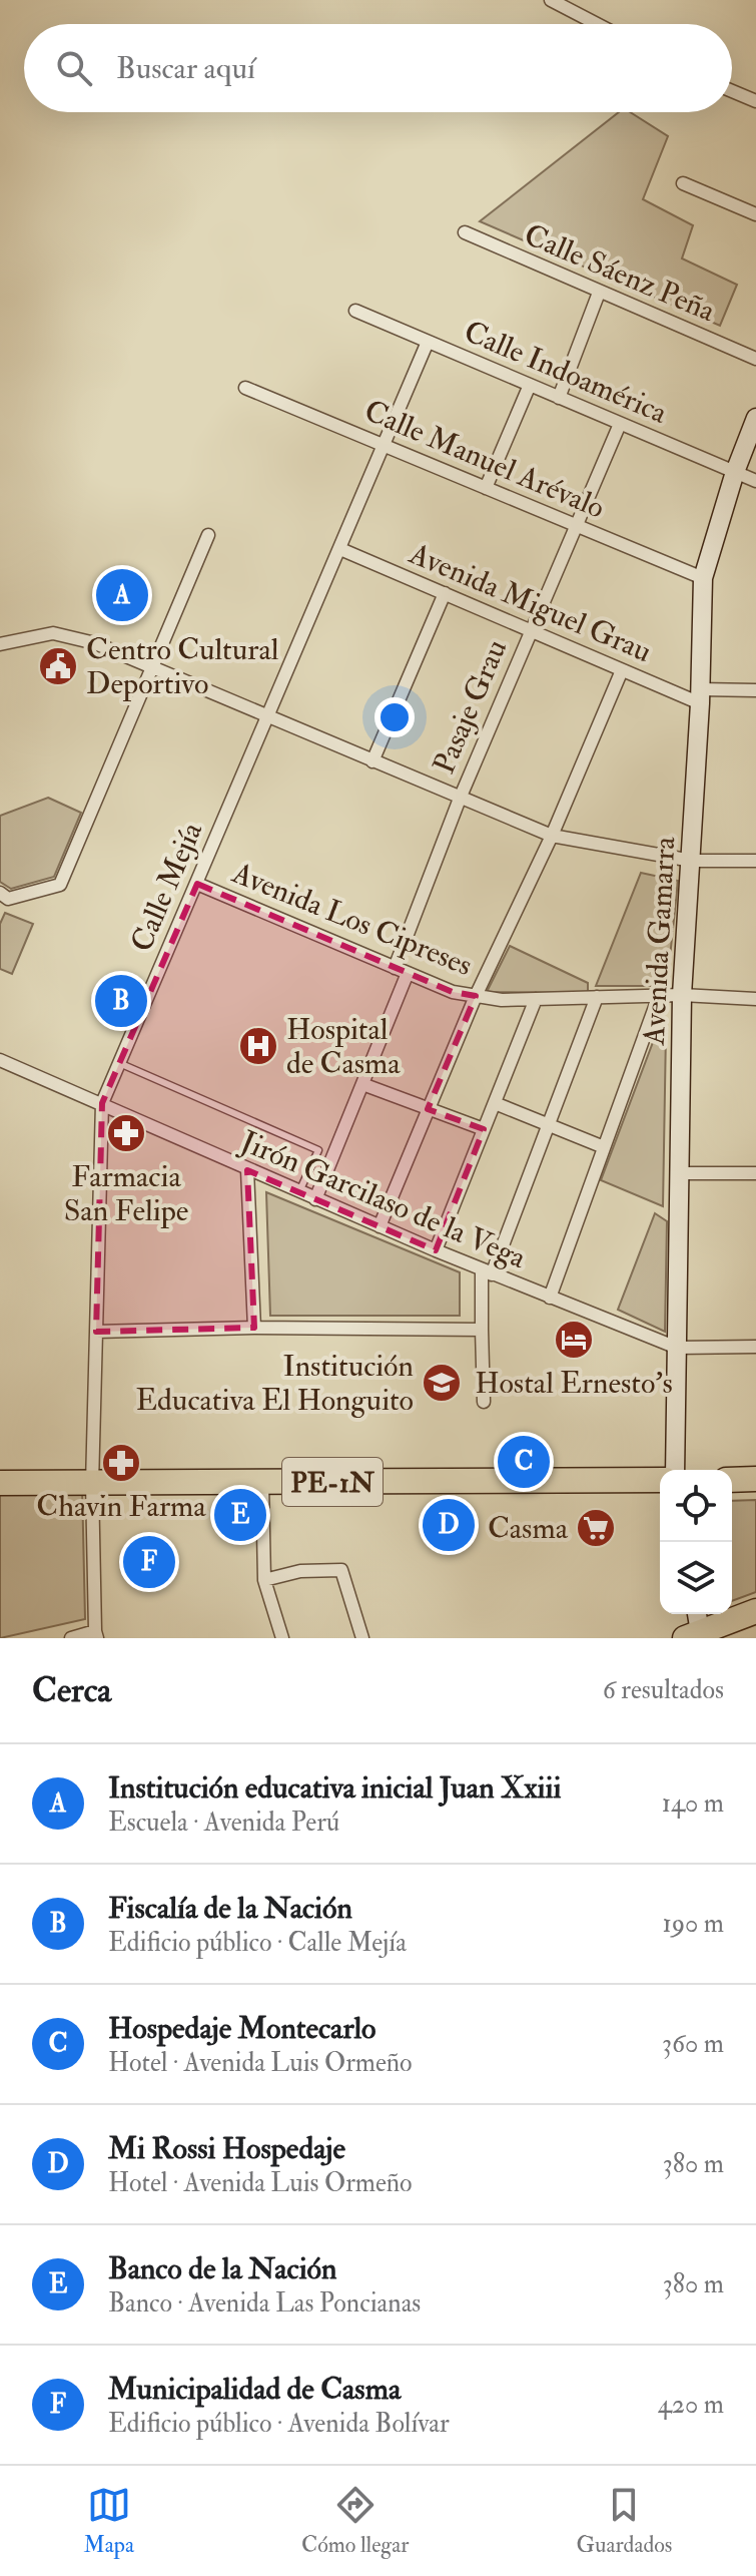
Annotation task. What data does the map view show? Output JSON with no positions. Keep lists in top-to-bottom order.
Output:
{
  "streets": {
    "highway": ["PE-1N"],
    "street": [
      "Calle Sáenz Peña",
      "Calle Indoamérica",
      "Calle Manuel Arévalo",
      "Avenida Miguel Grau",
      "Pasaje Grau",
      "Calle Mejía",
      "Avenida Los Cipreses",
      "Avenida Gamarra",
      "Jirón Garcilaso de la Vega"
    ]
  },
  "crossings": [
    ["Calle Indoamérica", "Pasaje Grau"],
    ["Calle Indoamérica", "Calle Mejía"],
    ["Calle Indoamérica", "Avenida Gamarra"],
    ["Calle Manuel Arévalo", "Pasaje Grau"],
    ["Calle Manuel Arévalo", "Calle Mejía"],
    ["Calle Manuel Arévalo", "Avenida Gamarra"],
    ["Avenida Miguel Grau", "Pasaje Grau"],
    ["Avenida Miguel Grau", "Calle Mejía"],
    ["Avenida Miguel Grau", "Avenida Gamarra"],
    ["Pasaje Grau", "Avenida Los Cipreses"],
    ["Calle Mejía", "Avenida Los Cipreses"],
    ["Calle Mejía", "Jirón Garcilaso de la Vega"],
    ["Calle Mejía", "PE-1N"],
    ["Avenida Los Cipreses", "Avenida Gamarra"],
    ["Avenida Gamarra", "Jirón Garcilaso de la Vega"]
  ],
  "places": {
    "public building": ["Centro Cultural Deportivo"],
    "hospital": ["Hospital de Casma"],
    "pharmacy": ["Farmacia San Felipe", "Chavin Farma"],
    "hotel": ["Hostal Ernesto's"],
    "school or university": ["Institución Educativa El Honguito"],
    "supermarket": ["Casma"]
  },
  "page": {
    "search": "Buscar aquí",
    "pins": [
      "A",
      "B",
      "C",
      "E",
      "D",
      "F"
    ],
    "heading": ["Cerca", "6 resultados"],
    "list": [
      {
        "mark": "A",
        "name": "Institución educativa inicial Juan Xxiii",
        "note": "Escuela · Avenida Perú",
        "value": "140 m"
      },
      {
        "mark": "B",
        "name": "Fiscalía de la Nación",
        "note": "Edificio público · Calle Mejía",
        "value": "190 m"
      },
      {
        "mark": "C",
        "name": "Hospedaje Montecarlo",
        "note": "Hotel · Avenida Luis Ormeño",
        "value": "360 m"
      },
      {
        "mark": "D",
        "name": "Mi Rossi Hospedaje",
        "note": "Hotel · Avenida Luis Ormeño",
        "value": "380 m"
      },
      {
        "mark": "E",
        "name": "Banco de la Nación",
        "note": "Banco · Avenida Las Poncianas",
        "value": "380 m"
      },
      {
        "mark": "F",
        "name": "Municipalidad de Casma",
        "note": "Edificio público · Avenida Bolívar",
        "value": "420 m"
      }
    ],
    "nav": ["Mapa", "Cómo llegar", "Guardados"]
  }
}
